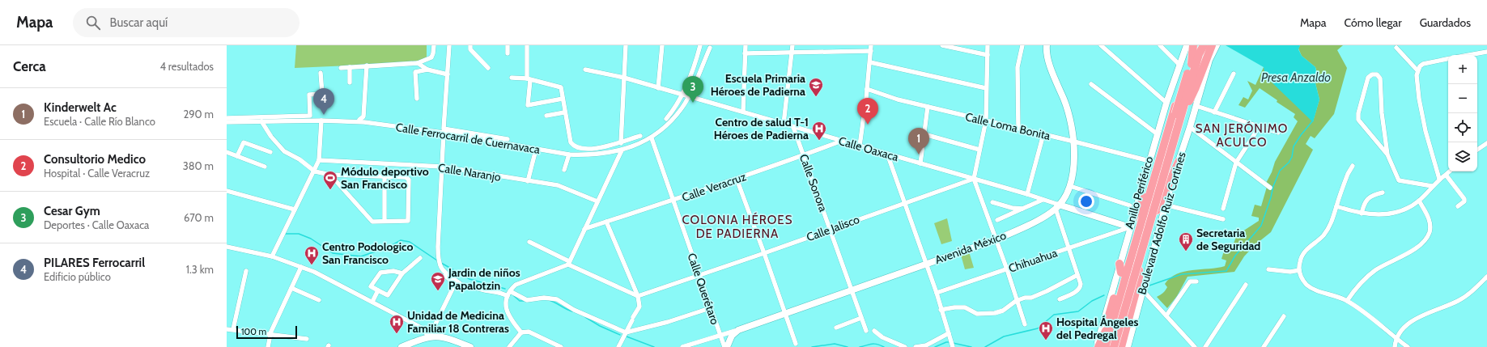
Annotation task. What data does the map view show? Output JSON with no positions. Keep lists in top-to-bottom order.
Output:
{
  "streets": {
    "highway": ["Anillo Periférico"],
    "street": [
      "Calle Loma Bonita",
      "Calle Ferrocarril de Cuernavaca",
      "Calle Oaxaca",
      "Calle Naranjo",
      "Calle Sonora",
      "Calle Veracruz",
      "Boulevard Adolfo Ruiz Cortines",
      "Calle Jalisco",
      "Avenida México",
      "Chihuahua",
      "Calle Querétaro"
    ]
  },
  "crossings": [
    ["Calle Loma Bonita", "Avenida México"],
    ["Calle Ferrocarril de Cuernavaca", "Calle Oaxaca"],
    ["Calle Ferrocarril de Cuernavaca", "Calle Querétaro"],
    ["Calle Oaxaca", "Calle Sonora"],
    ["Calle Oaxaca", "Calle Veracruz"],
    ["Calle Oaxaca", "Calle Jalisco"],
    ["Calle Oaxaca", "Avenida México"],
    ["Calle Oaxaca", "Chihuahua"],
    ["Calle Sonora", "Calle Veracruz"],
    ["Calle Sonora", "Calle Jalisco"],
    ["Calle Sonora", "Avenida México"],
    ["Calle Veracruz", "Calle Querétaro"],
    ["Calle Jalisco", "Calle Querétaro"]
  ],
  "districts": ["SAN JERÓNIMO ACULCO", "COLONIA HÉROES DE PADIERNA"],
  "water": ["Presa Anzaldo"],
  "places": {
    "school or university": ["Escuela Primaria Héroes de Padierna", "Jardin de niños Papalotzin"],
    "hospital": [
      "Centro de salud T-1 Héroes de Padierna",
      "Centro Podologico San Francisco",
      "Unidad de Medicina Familiar 18 Contreras",
      "Hospital Ángeles del Pedregal"
    ],
    "sports": ["Módulo deportivo San Francisco"],
    "building": ["Secretaria de Seguridad"]
  },
  "scale_bar": "100 m",
  "page": {
    "header": "Mapa",
    "search": "Buscar aquí",
    "nav": ["Mapa", "Cómo llegar", "Guardados"],
    "heading": ["Cerca", "4 resultados"],
    "map_buttons": ["+", "−"],
    "pins": [
      "3",
      "4",
      "2",
      "1"
    ],
    "list": [
      {
        "mark": "1",
        "name": "Kinderwelt Ac",
        "note": "Escuela · Calle Río Blanco",
        "value": "290 m"
      },
      {
        "mark": "2",
        "name": "Consultorio Medico",
        "note": "Hospital · Calle Veracruz",
        "value": "380 m"
      },
      {
        "mark": "3",
        "name": "Cesar Gym",
        "note": "Deportes · Calle Oaxaca",
        "value": "670 m"
      },
      {
        "mark": "4",
        "name": "PILARES Ferrocarril",
        "note": "Edificio público",
        "value": "1.3 km"
      }
    ],
    "scale": "100 m"
  }
}
